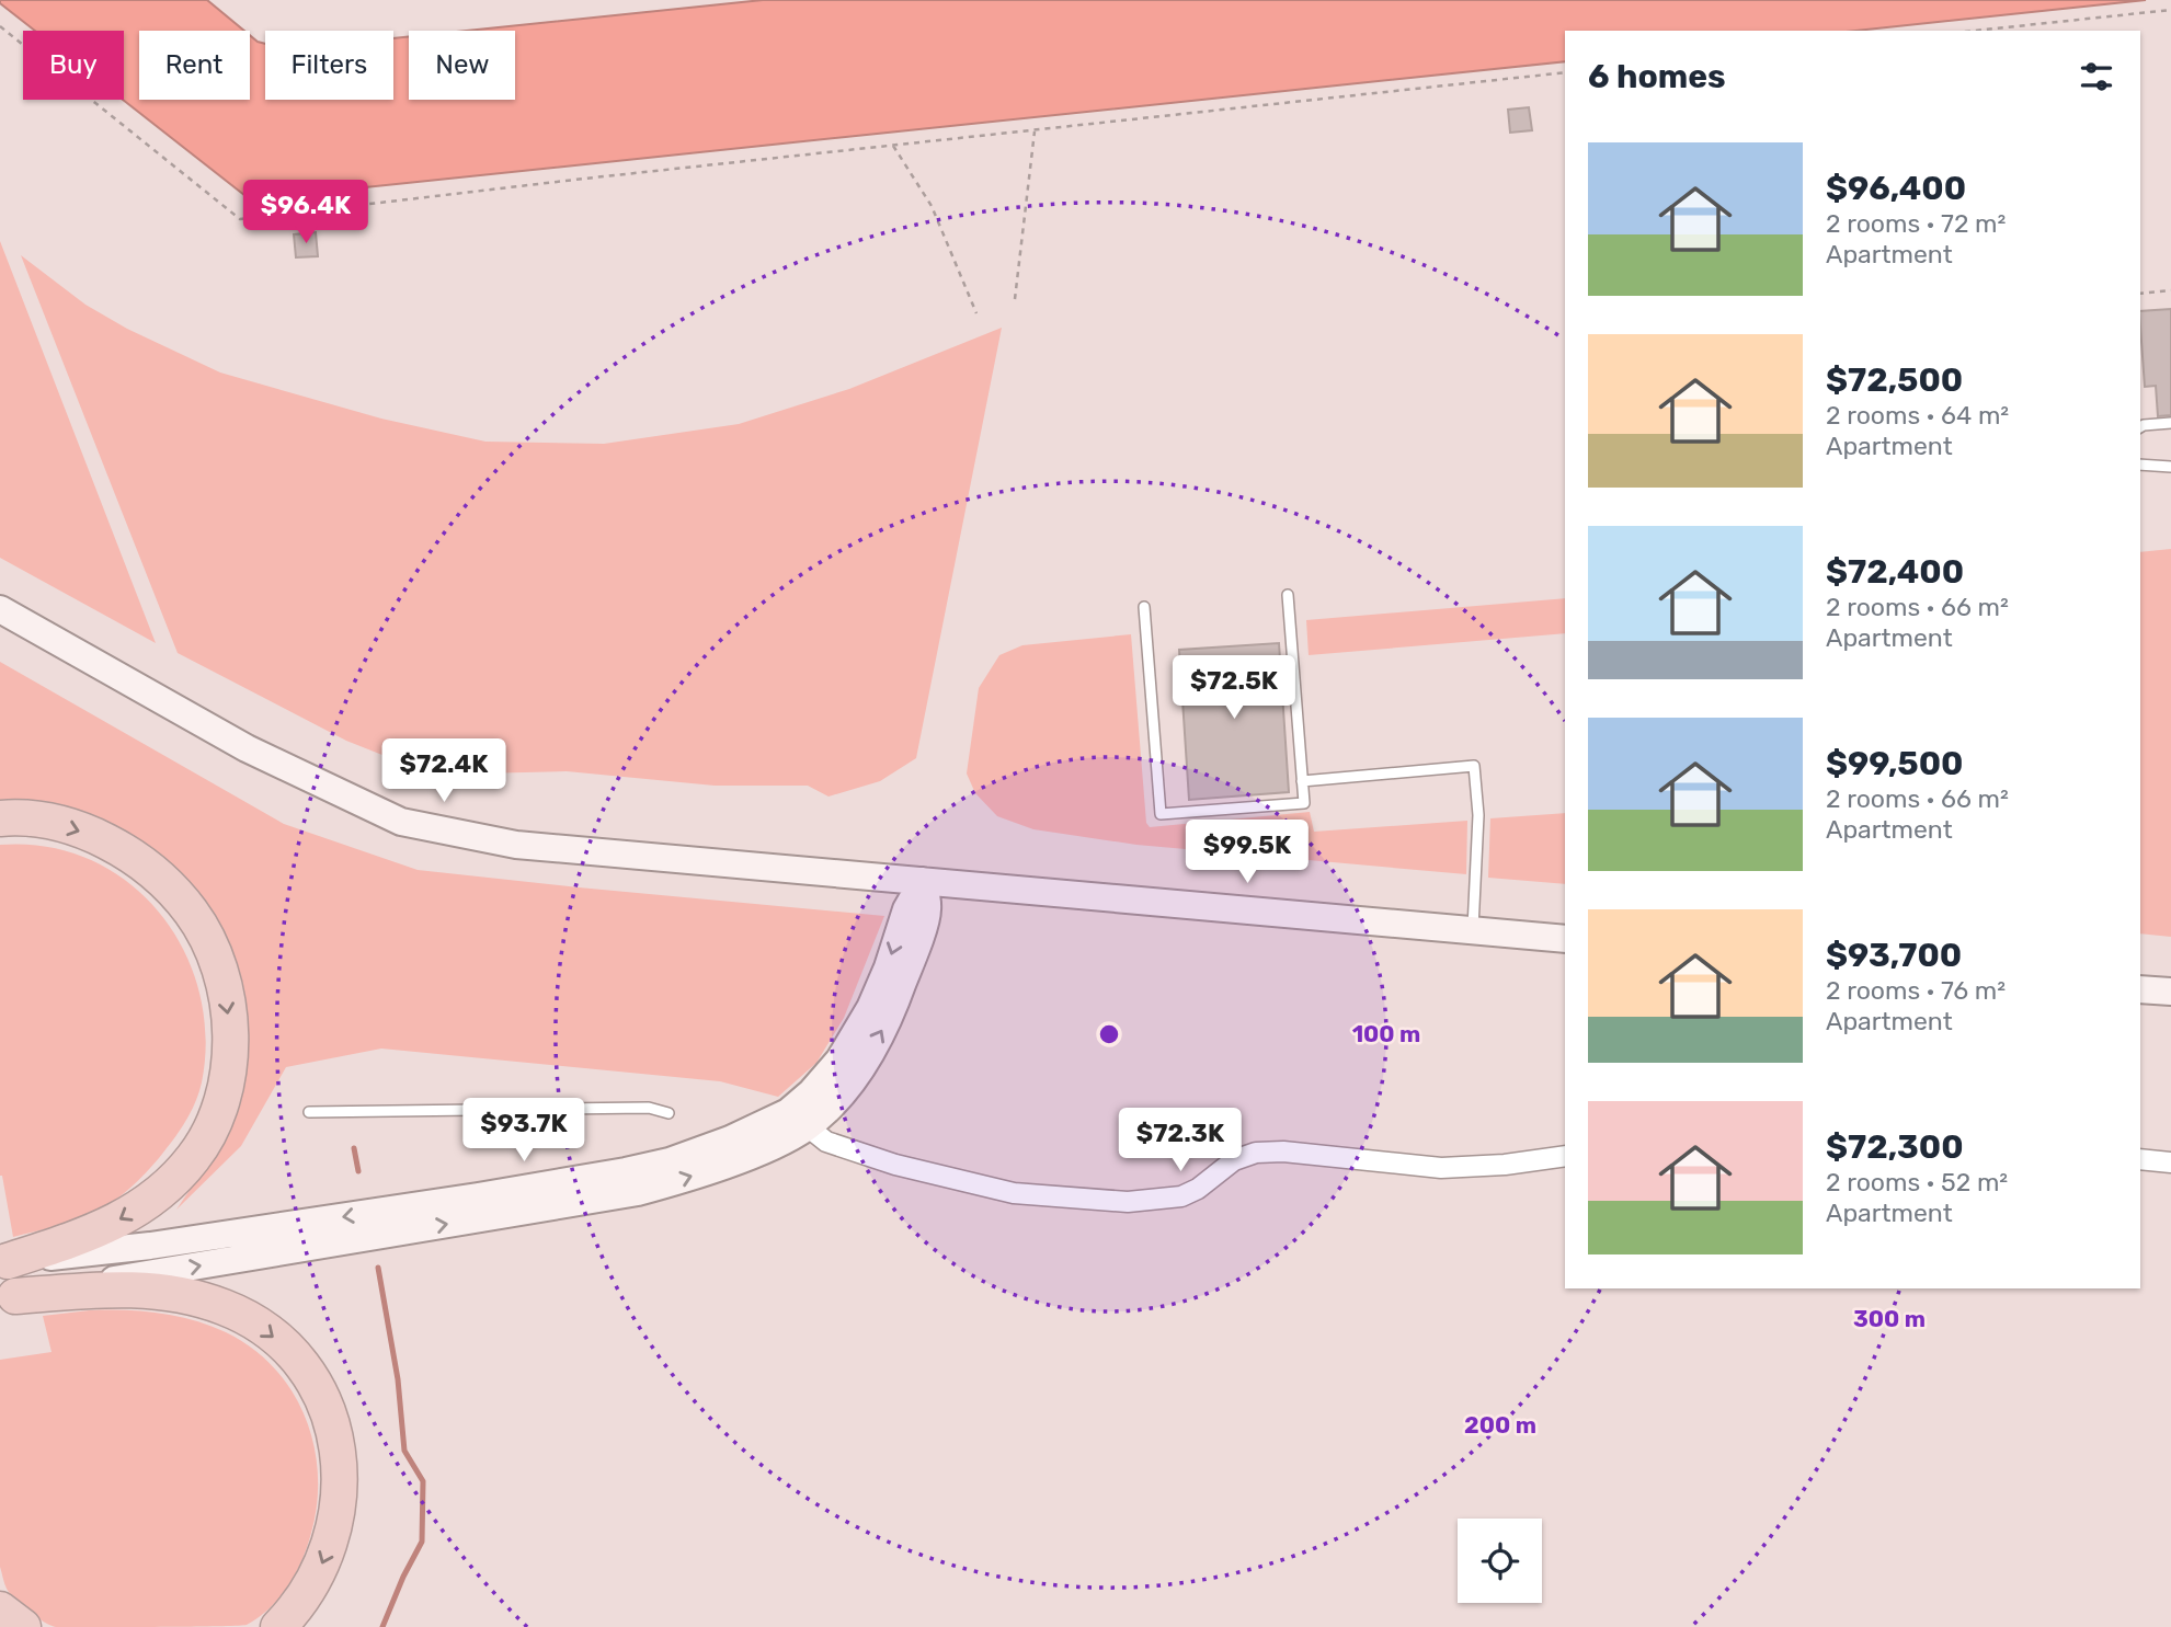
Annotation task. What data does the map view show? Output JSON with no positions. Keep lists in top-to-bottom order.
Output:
{
  "page": {
    "chip": [
      "Buy",
      "Rent",
      "Filters",
      "New"
    ],
    "heading": "6 homes",
    "list": [
      {
        "name": "$96,400",
        "note": "2 rooms · 72 m² · Apartment"
      },
      {
        "name": "$72,500",
        "note": "2 rooms · 64 m² · Apartment"
      },
      {
        "name": "$72,400",
        "note": "2 rooms · 66 m² · Apartment"
      },
      {
        "name": "$99,500",
        "note": "2 rooms · 66 m² · Apartment"
      },
      {
        "name": "$93,700",
        "note": "2 rooms · 76 m² · Apartment"
      },
      {
        "name": "$72,300",
        "note": "2 rooms · 52 m² · Apartment"
      }
    ],
    "price": [
      "$96.4K",
      "$72.5K",
      "$72.4K",
      "$99.5K",
      "$93.7K",
      "$72.3K"
    ]
  },
  "rings": ["100 m", "300 m", "200 m"]
}
